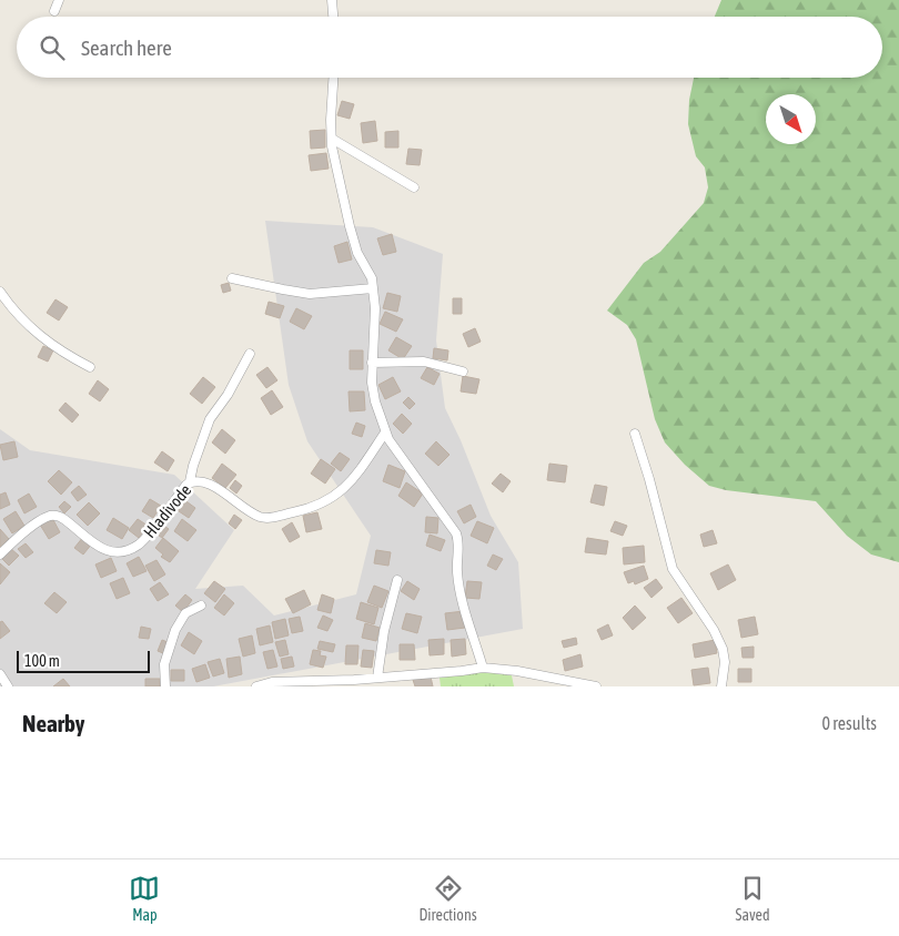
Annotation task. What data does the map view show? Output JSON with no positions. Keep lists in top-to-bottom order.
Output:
{
  "streets": {
    "street": ["Hladivode"]
  },
  "scale_bar": "100 m",
  "north": "bottom right",
  "page": {
    "search": "Search here",
    "scale": "100 m",
    "heading": ["Nearby", "0 results"],
    "nav": ["Map", "Directions", "Saved"]
  }
}
